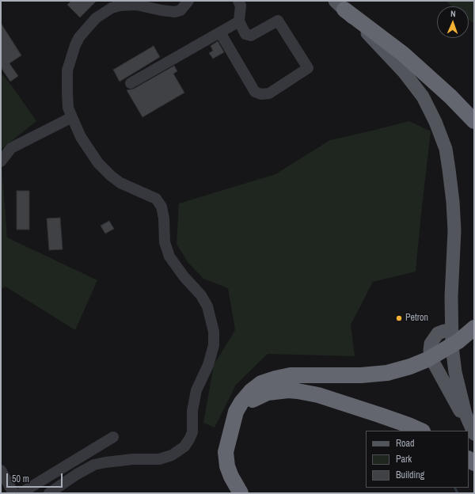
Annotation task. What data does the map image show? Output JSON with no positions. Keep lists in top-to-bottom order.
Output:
{
  "places": ["Petron"],
  "legend": ["Road", "Park", "Building"],
  "scale_bar": "50 m",
  "north": "top"
}
